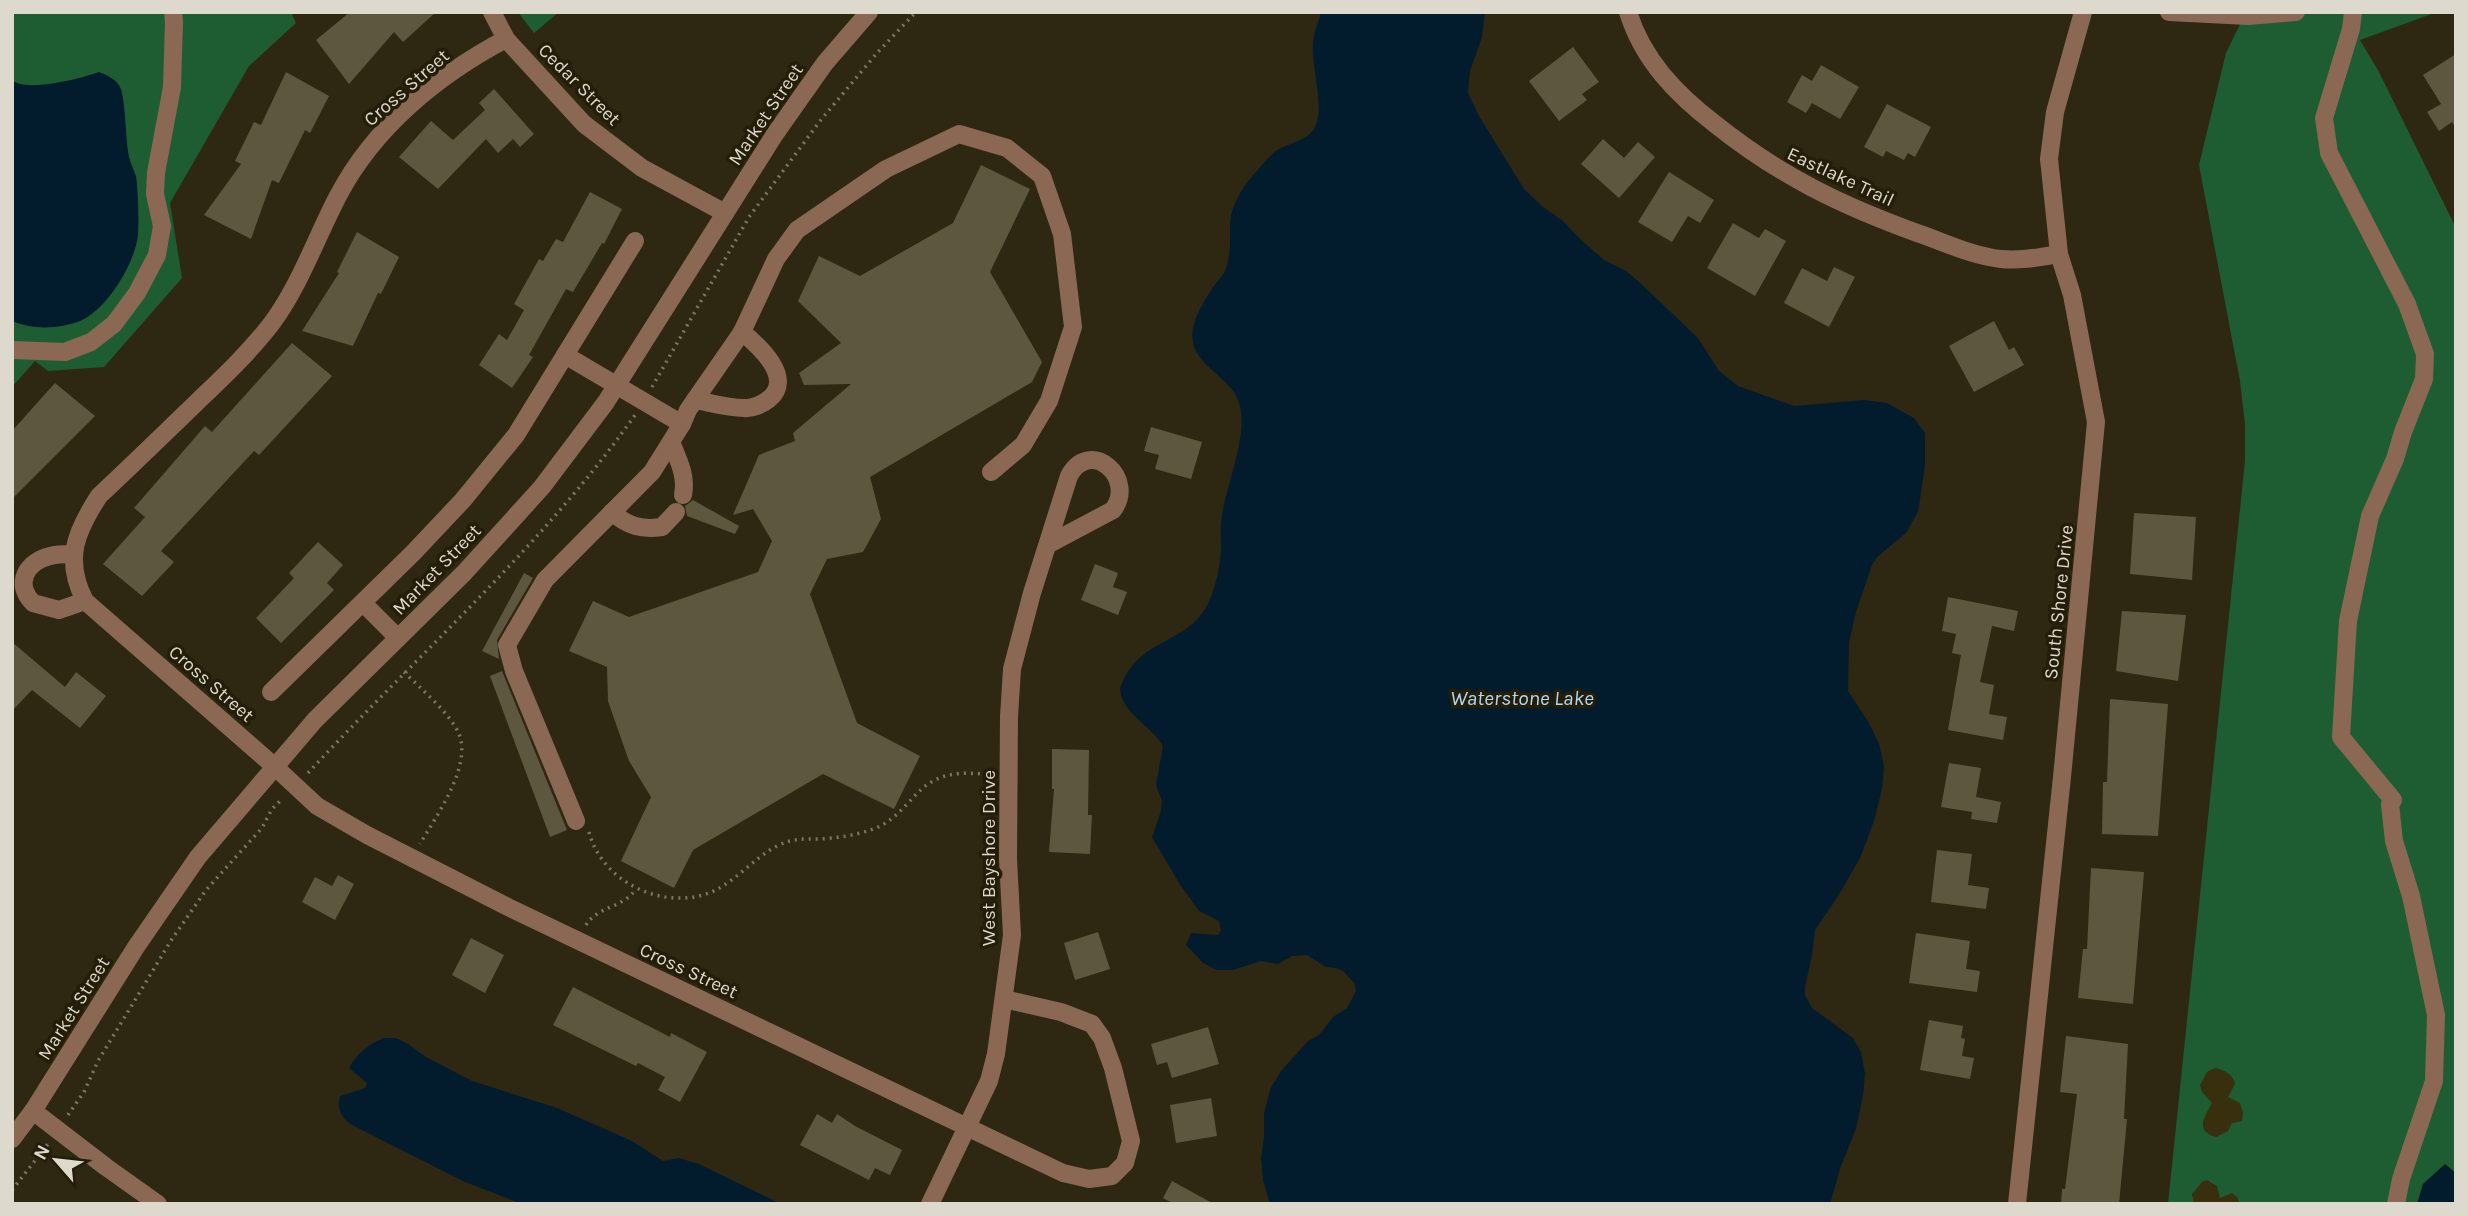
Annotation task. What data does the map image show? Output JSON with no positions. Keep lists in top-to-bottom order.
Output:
{
  "streets": {
    "street": [
      "Cedar Street",
      "Cross Street",
      "Market Street",
      "Eastlake Trail",
      "South Shore Drive",
      "West Bayshore Drive"
    ]
  },
  "crossings": [
    ["Cedar Street", "Cross Street"],
    ["Cedar Street", "Market Street"],
    ["Cross Street", "Market Street"],
    ["Cross Street", "West Bayshore Drive"],
    ["Eastlake Trail", "South Shore Drive"]
  ],
  "water": ["Waterstone Lake"],
  "north": "top left"
}
